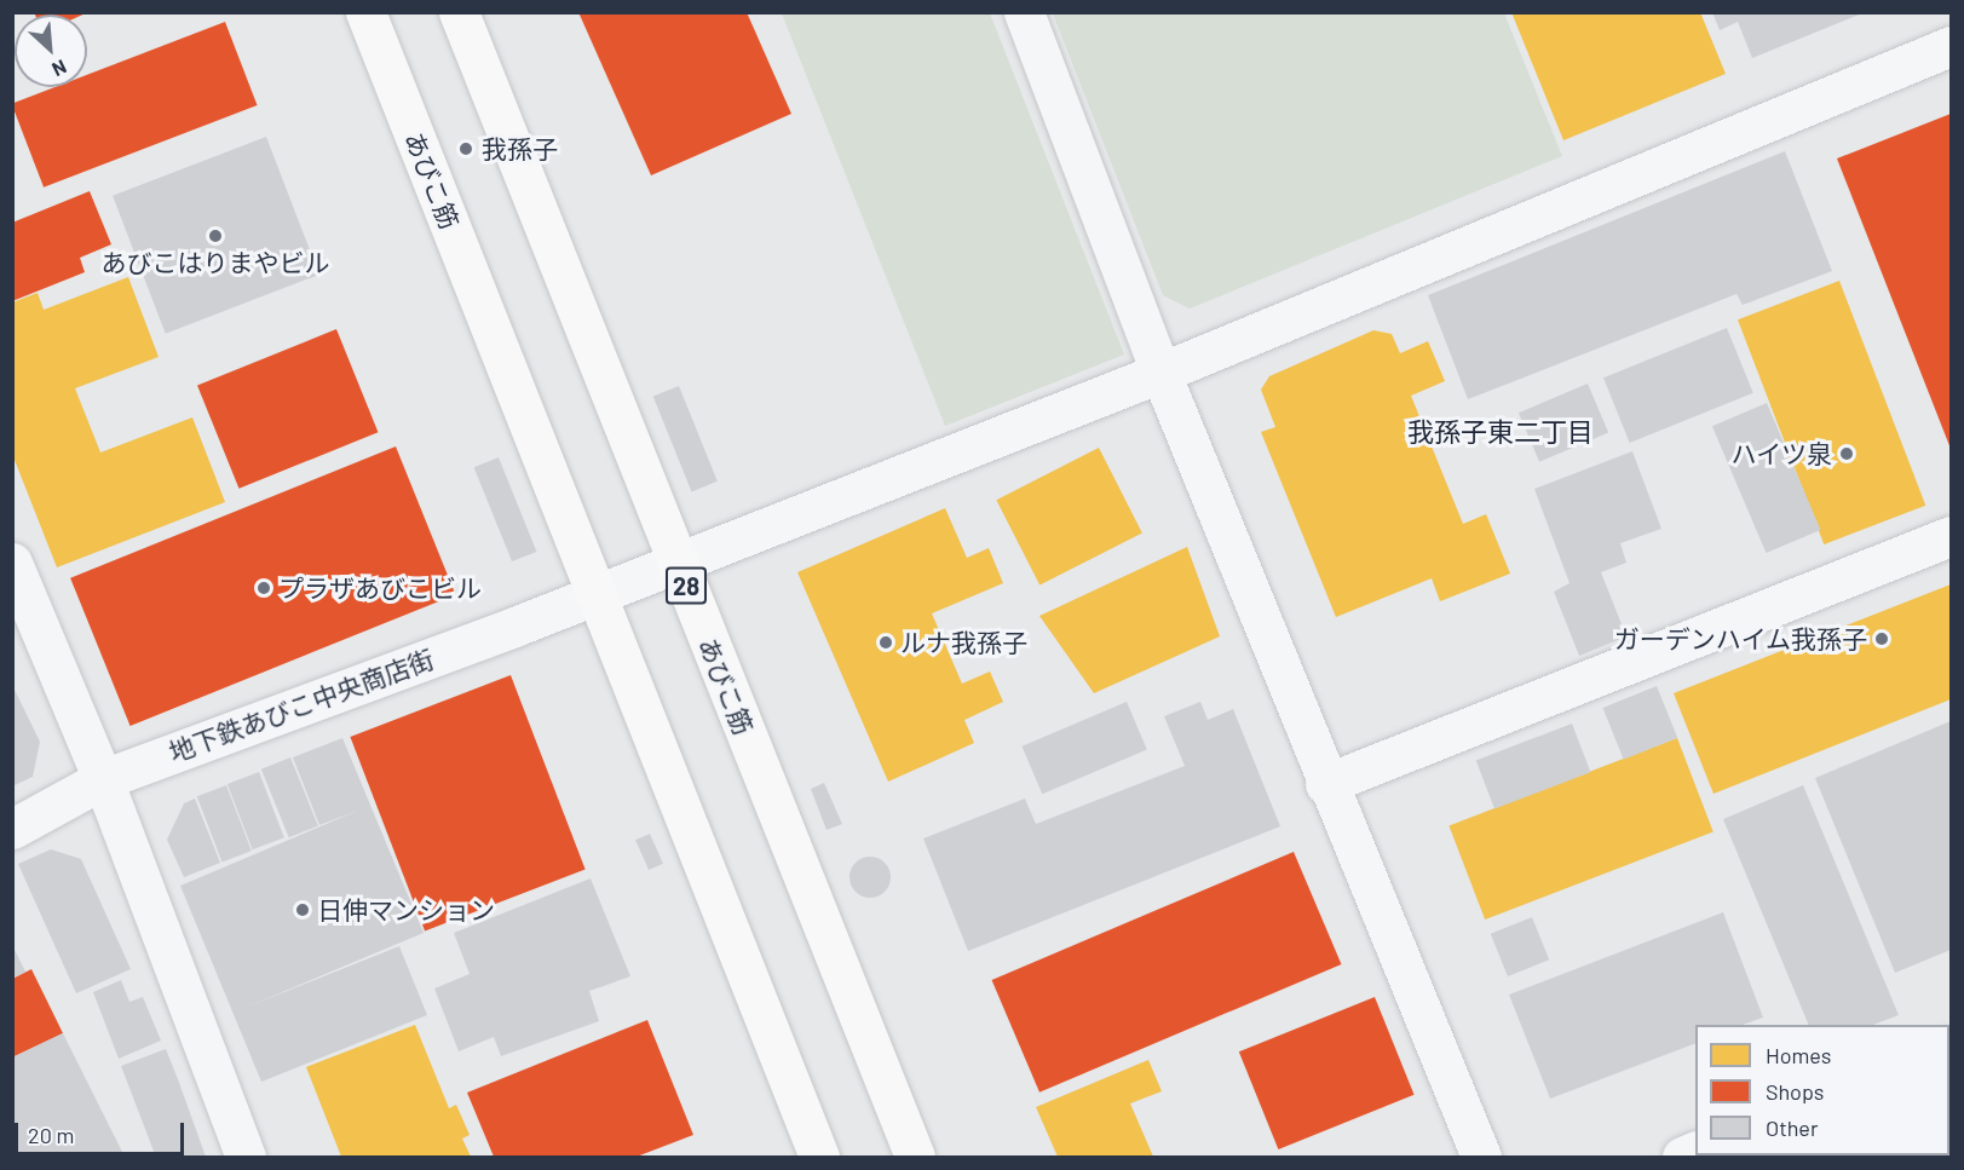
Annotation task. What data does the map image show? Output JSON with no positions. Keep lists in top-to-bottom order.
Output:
{
  "streets": {
    "main road": ["あびこ筋", "28"],
    "street": ["地下鉄あびこ中央商店街"]
  },
  "crossings": [
    ["あびこ筋", "地下鉄あびこ中央商店街"]
  ],
  "districts": ["我孫子東二丁目"],
  "places": [
    "我孫子",
    "あびこはりまやビル",
    "ハイツ泉",
    "プラザあびこビル",
    "ガーデンハイム我孫子",
    "ルナ我孫子",
    "日伸マンション"
  ],
  "legend": ["Homes", "Shops", "Other"],
  "scale_bar": "20 m",
  "north": "bottom right"
}
